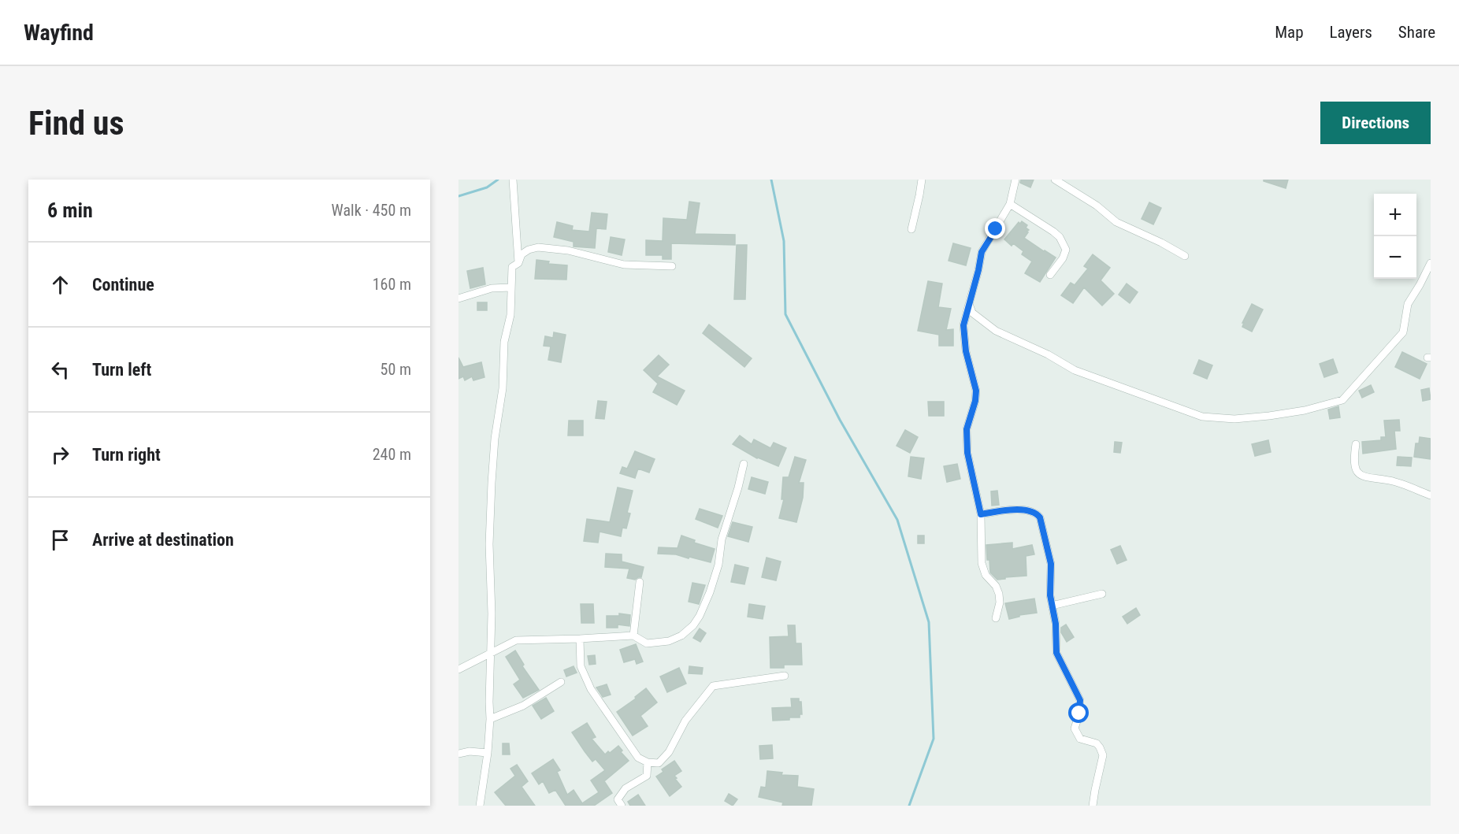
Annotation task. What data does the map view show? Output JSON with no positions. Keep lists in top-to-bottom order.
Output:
{
  "page": {
    "header": "Wayfind",
    "nav": ["Map", "Layers", "Share"],
    "buttons": "Directions",
    "title": "Find us",
    "heading": ["6 min", "Walk · 450 m"],
    "map_buttons": ["+", "−"],
    "list": [
      ["Continue", "160 m"],
      ["Turn left", "50 m"],
      ["Turn right", "240 m"],
      "Arrive at destination"
    ]
  }
}
